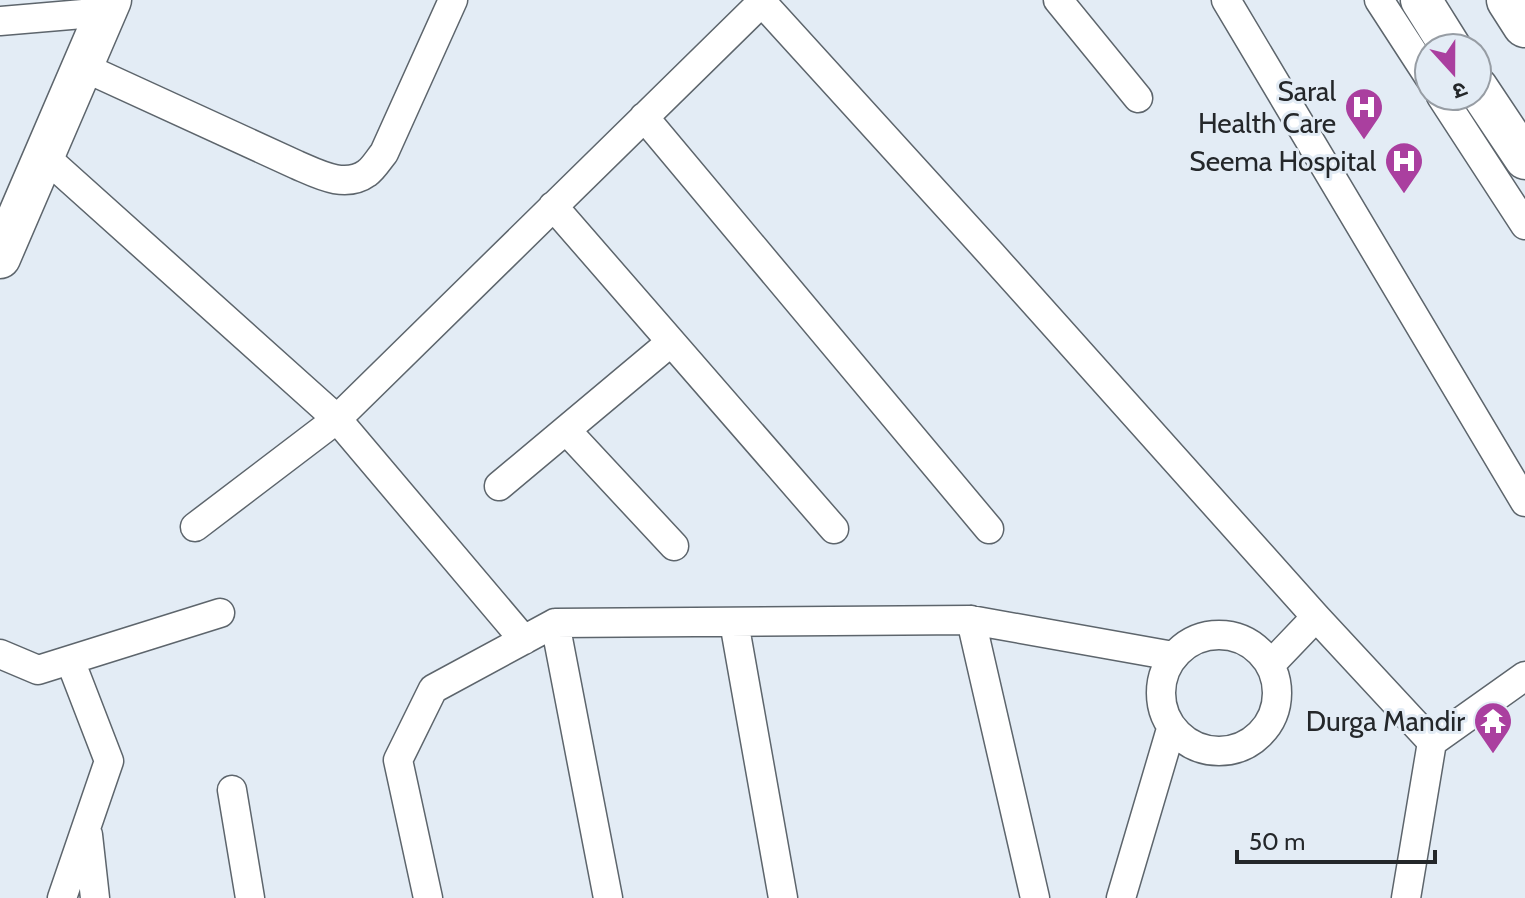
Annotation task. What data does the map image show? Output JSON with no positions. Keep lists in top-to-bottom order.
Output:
{
  "places": {
    "hospital": ["Saral Health Care", "Seema Hospital"],
    "temple": ["Durga Mandir"]
  },
  "scale_bar": "50 m",
  "north": "bottom"
}
